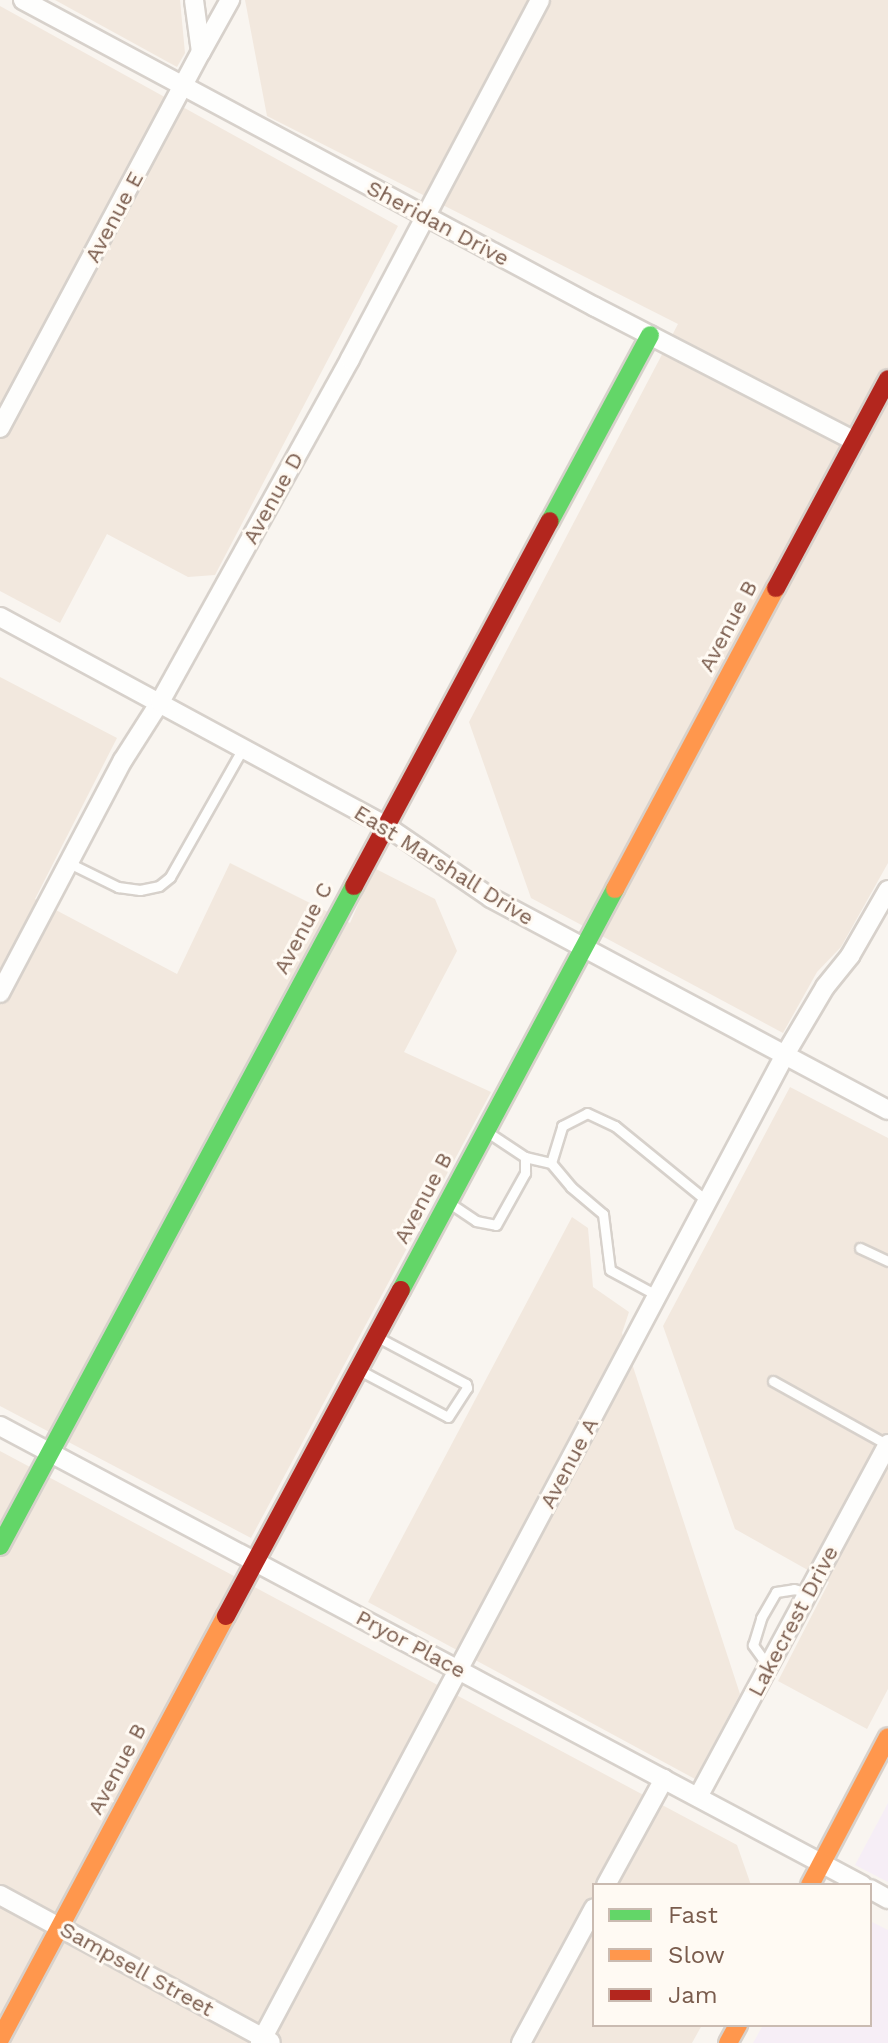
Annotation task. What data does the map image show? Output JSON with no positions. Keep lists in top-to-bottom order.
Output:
{
  "streets": {
    "street": [
      "Avenue E",
      "Sheridan Drive",
      "Avenue D",
      "Avenue B",
      "East Marshall Drive",
      "Avenue C",
      "Avenue A",
      "Lakecrest Drive",
      "Pryor Place",
      "Sampsell Street"
    ]
  },
  "crossings": [
    ["Avenue E", "Sheridan Drive"],
    ["Sheridan Drive", "Avenue D"],
    ["Sheridan Drive", "Avenue B"],
    ["Sheridan Drive", "Avenue C"],
    ["Avenue D", "East Marshall Drive"],
    ["Avenue B", "East Marshall Drive"],
    ["Avenue B", "Pryor Place"],
    ["Avenue B", "Sampsell Street"],
    ["East Marshall Drive", "Avenue C"],
    ["East Marshall Drive", "Avenue A"],
    ["Avenue C", "Pryor Place"],
    ["Avenue A", "Pryor Place"],
    ["Avenue A", "Sampsell Street"],
    ["Lakecrest Drive", "Pryor Place"]
  ],
  "legend": ["Fast", "Slow", "Jam"]
}
